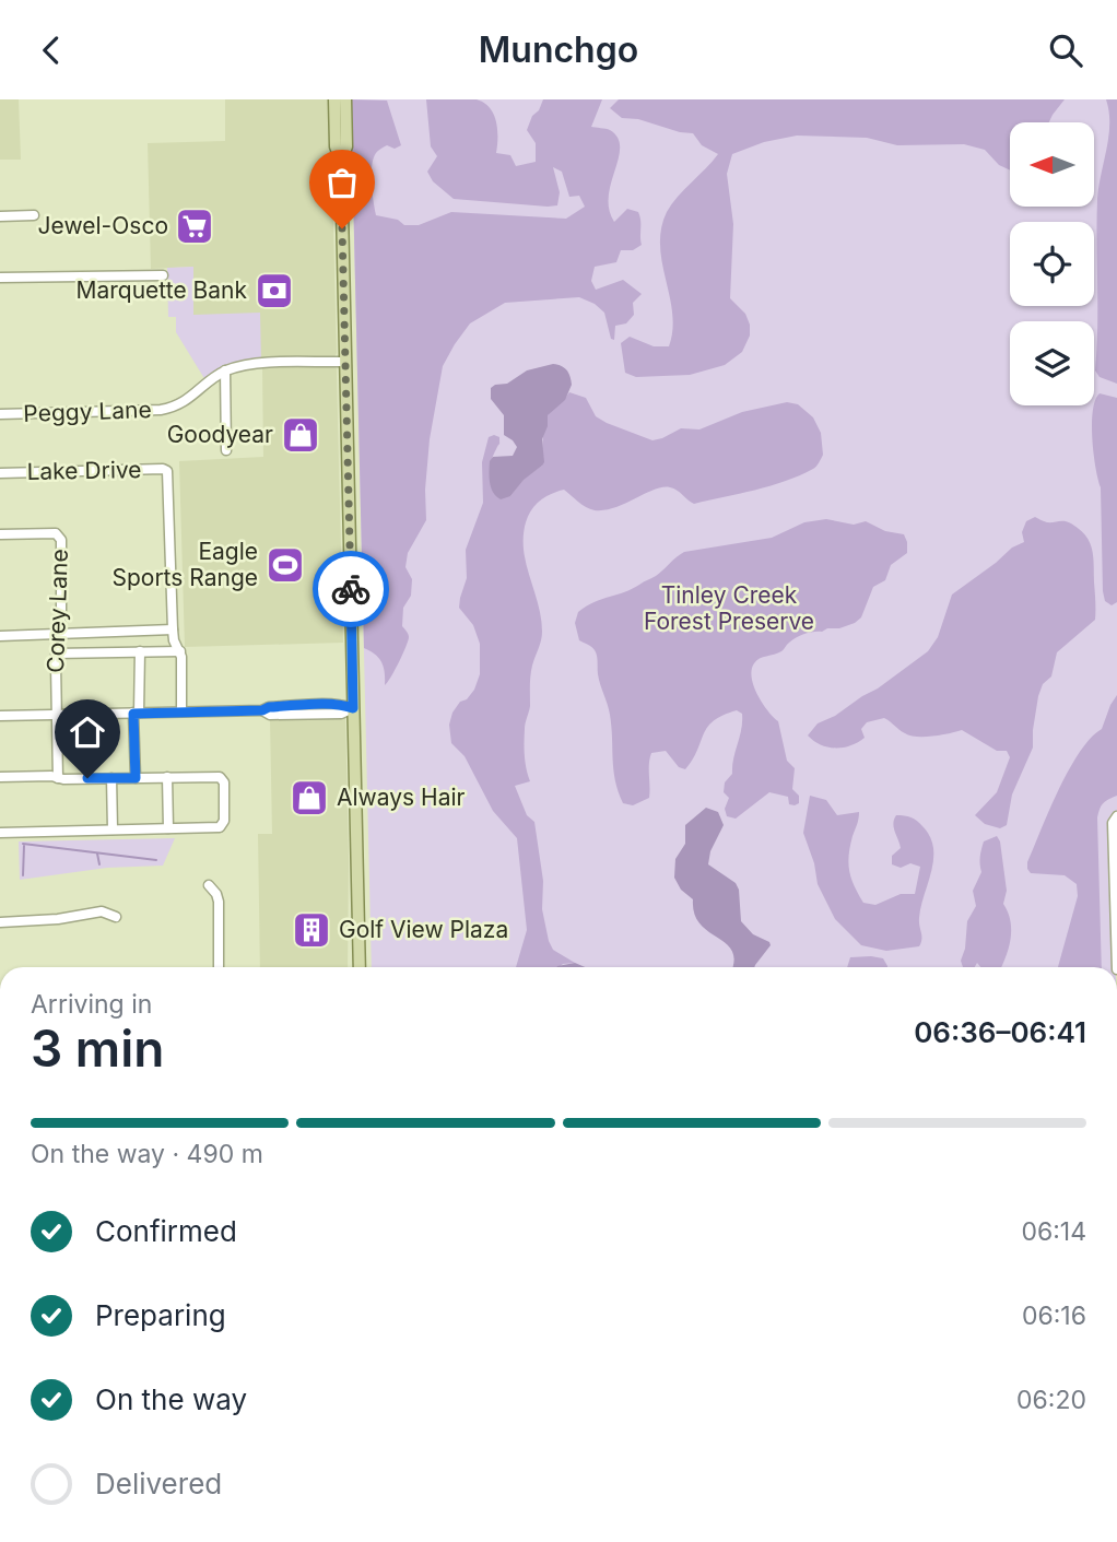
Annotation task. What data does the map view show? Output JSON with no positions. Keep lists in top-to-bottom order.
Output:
{
  "streets": {
    "street": ["Peggy Lane", "Lake Drive", "Corey Lane"]
  },
  "parks": ["Tinley Creek Forest Preserve"],
  "places": {
    "supermarket": ["Jewel-Osco"],
    "bank": ["Marquette Bank"],
    "shop": ["Goodyear", "Always Hair"],
    "sports": ["Eagle Sports Range"],
    "building": ["Golf View Plaza"]
  },
  "north": "left",
  "page": {
    "header": "Munchgo",
    "heading": ["3 min", "Arriving in", "06:36–06:41"],
    "bar": "On the way · 490 m",
    "list": [
      ["Confirmed", "06:14"],
      ["Preparing", "06:16"],
      ["On the way", "06:20"],
      "Delivered"
    ]
  }
}
